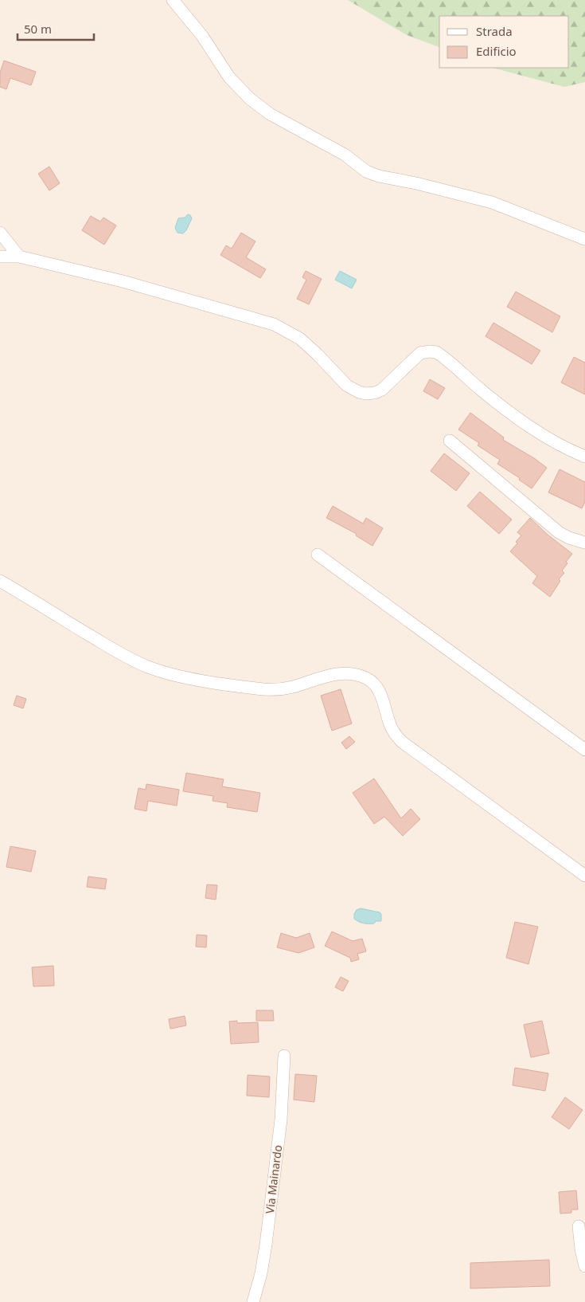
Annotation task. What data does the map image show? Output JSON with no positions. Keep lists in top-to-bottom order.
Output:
{
  "streets": {
    "street": ["Via Mainardo"]
  },
  "legend": ["Strada", "Edificio"],
  "scale_bar": "50 m"
}
